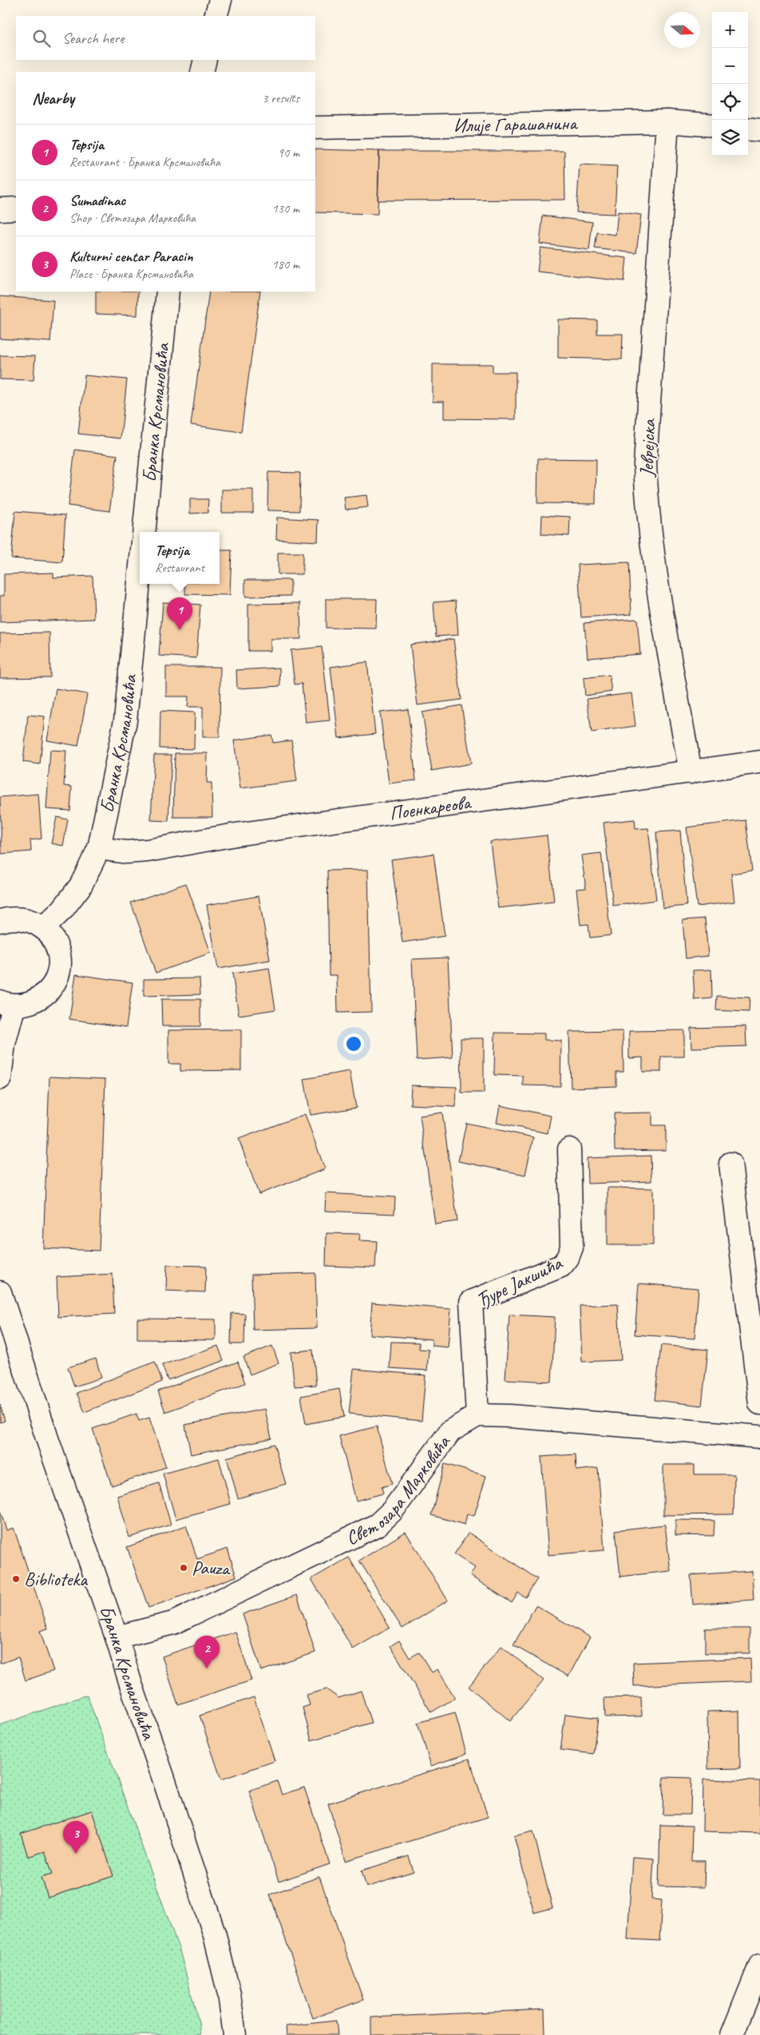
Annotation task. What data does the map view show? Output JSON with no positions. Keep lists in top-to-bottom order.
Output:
{
  "streets": {
    "street": [
      "Илије Гарашанина",
      "Бранка Крсмановића",
      "Јеврејска",
      "Поенкареова",
      "Ђуре Јакшића",
      "Светозара Марковића"
    ]
  },
  "crossings": [
    ["Илије Гарашанина", "Јеврејска"],
    ["Бранка Крсмановића", "Поенкареова"],
    ["Бранка Крсмановића", "Светозара Марковића"],
    ["Јеврејска", "Поенкареова"],
    ["Ђуре Јакшића", "Светозара Марковића"]
  ],
  "places": ["Pauza", "Biblioteka"],
  "north": "right",
  "page": {
    "map_buttons": ["+", "−"],
    "search": "Search here",
    "heading": ["Nearby", "3 results"],
    "list": [
      {
        "mark": "1",
        "name": "Tepsija",
        "note": "Restaurant · Бранка Крсмановића",
        "value": "90 m"
      },
      {
        "mark": "2",
        "name": "Sumadinac",
        "note": "Shop · Светозара Марковића",
        "value": "130 m"
      },
      {
        "mark": "3",
        "name": "Kulturni centar Paracin",
        "note": "Place · Бранка Крсмановића",
        "value": "180 m"
      }
    ],
    "popup": ["Tepsija", "Restaurant"],
    "pins": ["1", "2", "3"]
  }
}
